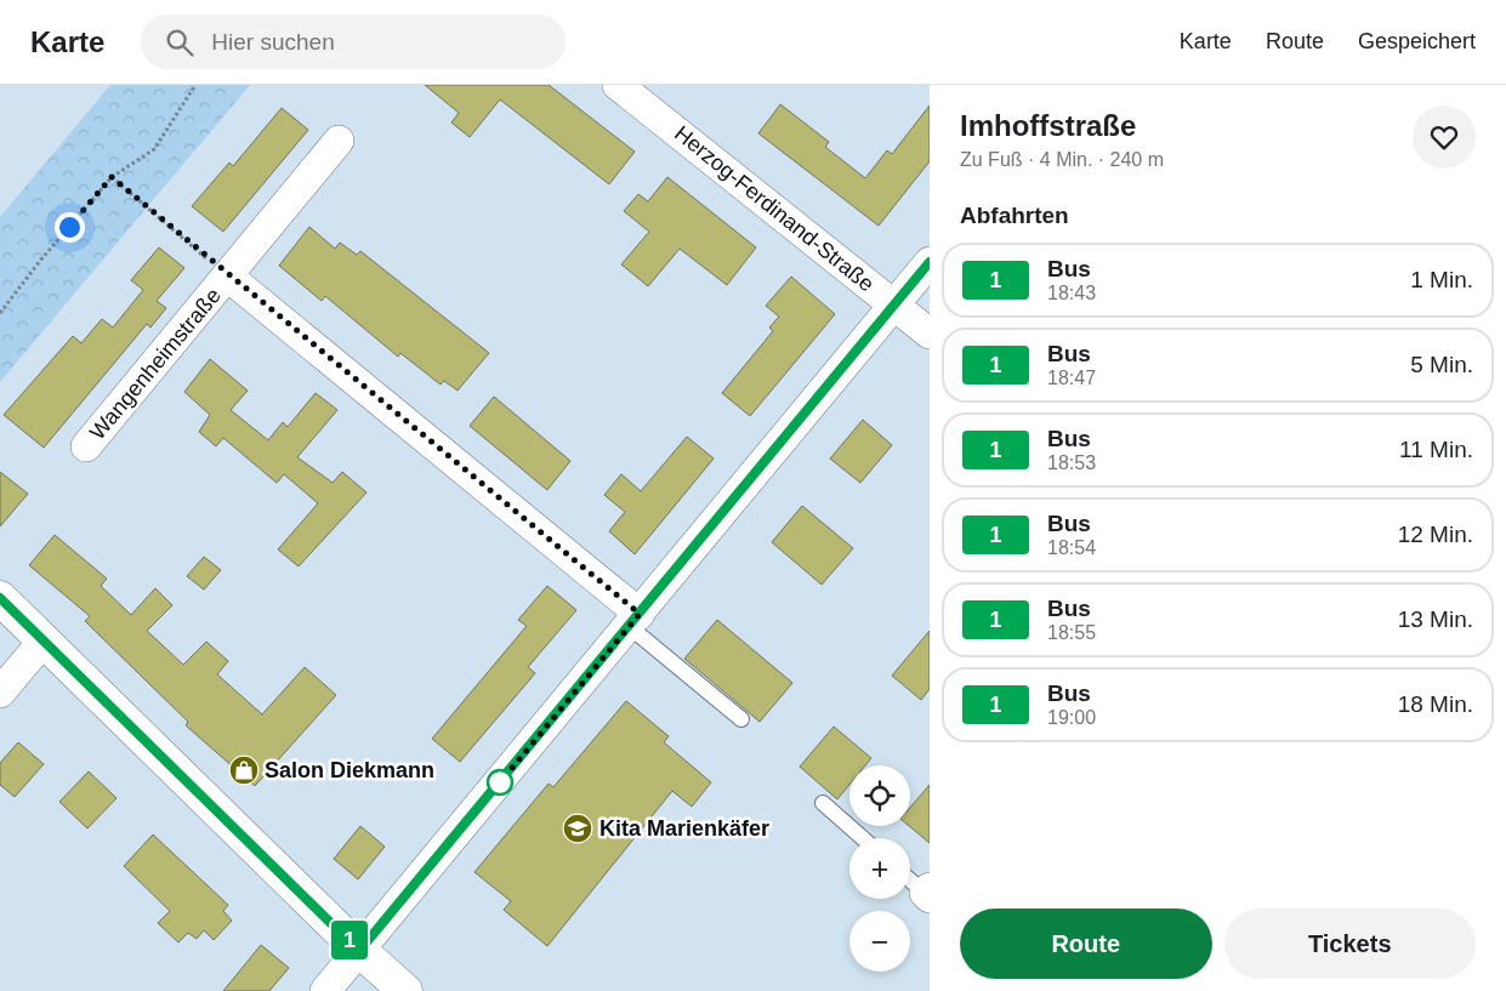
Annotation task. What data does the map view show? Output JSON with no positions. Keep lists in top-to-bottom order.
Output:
{
  "streets": {
    "street": ["Herzog-Ferdinand-Straße", "Wangenheimstraße"]
  },
  "places": {
    "shop": ["Salon Diekmann"],
    "school or university": ["Kita Marienkäfer"]
  },
  "lines": ["bus line 1"],
  "page": {
    "header": "Karte",
    "search": "Hier suchen",
    "nav": ["Karte", "Route", "Gespeichert"],
    "on_map": "1",
    "heading": [
      ["Imhoffstraße", "Zu Fuß · 4 Min. · 240 m"],
      "Abfahrten"
    ],
    "list": [
      {
        "mark": "1",
        "name": "Bus",
        "note": "18:43",
        "value": "1 Min."
      },
      {
        "mark": "1",
        "name": "Bus",
        "note": "18:47",
        "value": "5 Min."
      },
      {
        "mark": "1",
        "name": "Bus",
        "note": "18:53",
        "value": "11 Min."
      },
      {
        "mark": "1",
        "name": "Bus",
        "note": "18:54",
        "value": "12 Min."
      },
      {
        "mark": "1",
        "name": "Bus",
        "note": "18:55",
        "value": "13 Min."
      },
      {
        "mark": "1",
        "name": "Bus",
        "note": "19:00",
        "value": "18 Min."
      }
    ],
    "map_buttons": ["+", "−"],
    "buttons": ["Route", "Tickets"]
  }
}
